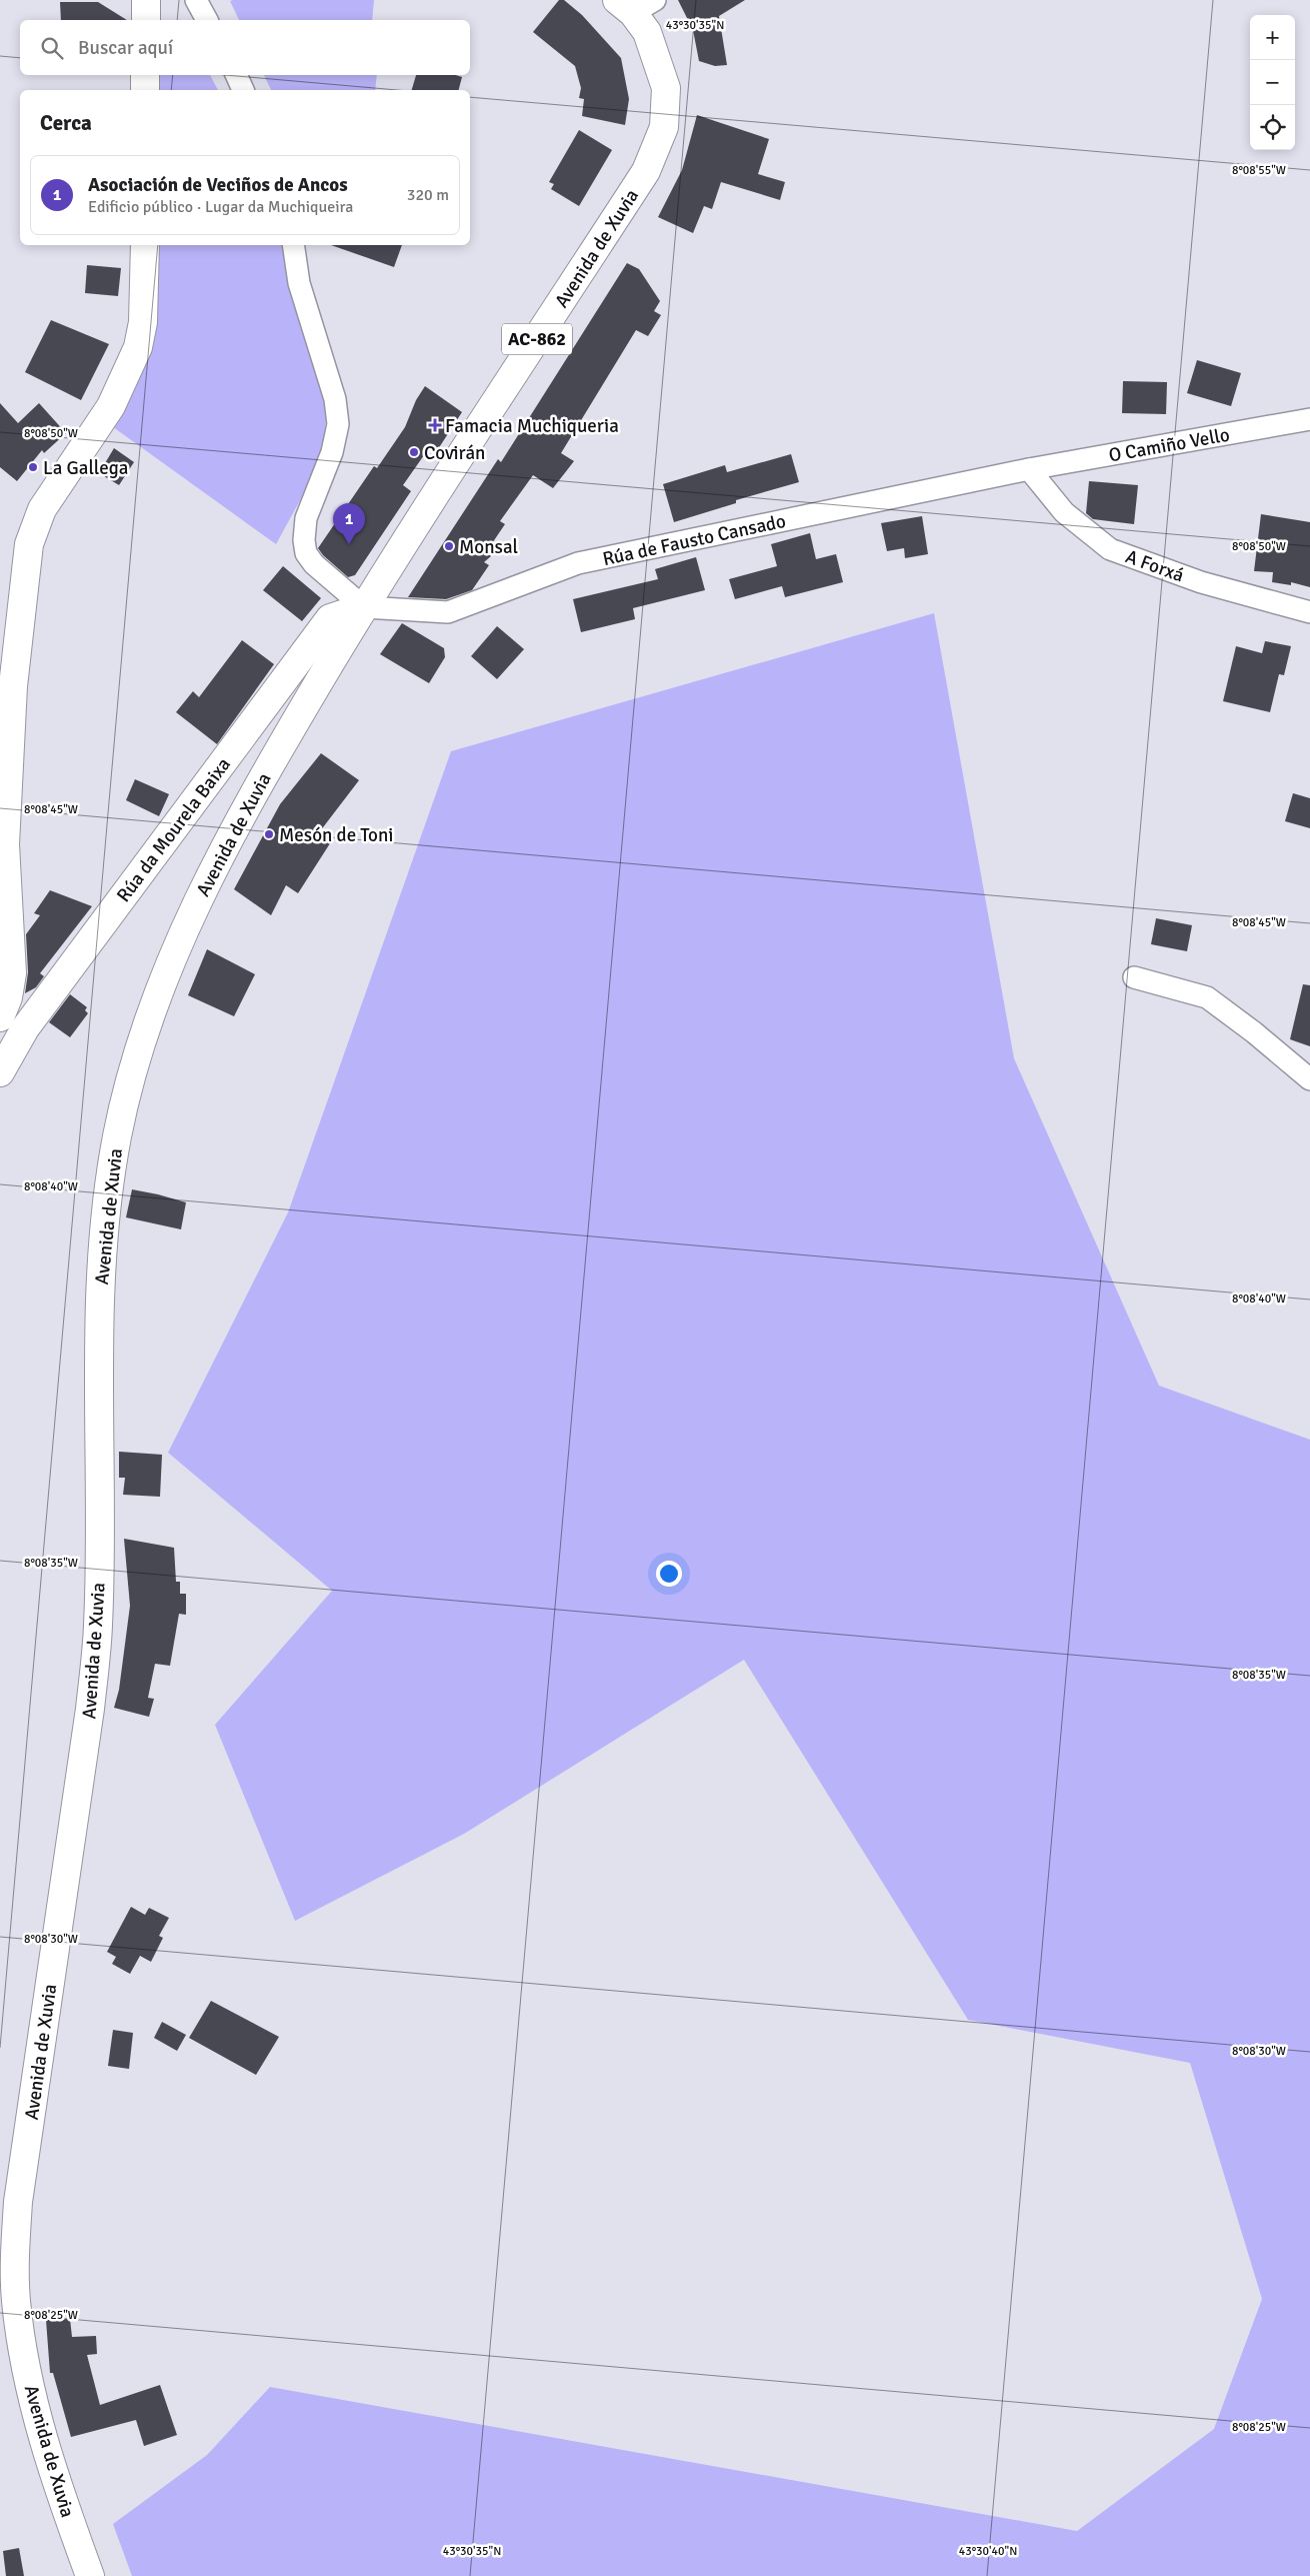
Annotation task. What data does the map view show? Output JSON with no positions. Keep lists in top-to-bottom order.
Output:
{
  "streets": {
    "main road": ["Avenida de Xuvia", "AC-862", "Rúa da Mourela Baixa"],
    "street": ["O Camiño Vello", "Rúa de Fausto Cansado", "A Forxá"]
  },
  "crossings": [
    ["Avenida de Xuvia", "Rúa de Fausto Cansado"],
    ["Avenida de Xuvia", "Rúa da Mourela Baixa"],
    ["O Camiño Vello", "Rúa de Fausto Cansado"],
    ["O Camiño Vello", "A Forxá"],
    ["Rúa de Fausto Cansado", "A Forxá"],
    ["Rúa de Fausto Cansado", "Rúa da Mourela Baixa"]
  ],
  "places": {
    "health": ["Famacia Muchiqueria"],
    "other": [
      "Covirán",
      "La Gallega",
      "Monsal",
      "Mesón de Toni"
    ]
  },
  "page": {
    "map_buttons": ["+", "−"],
    "search": "Buscar aquí",
    "heading": "Cerca",
    "list": [
      {
        "mark": "1",
        "name": "Asociación de Veciños de Ancos",
        "note": "Edificio público · Lugar da Muchiqueira",
        "value": "320 m"
      }
    ],
    "pins": "1"
  },
  "coordinates": [
    "43°30'35\"N",
    "8°08'55\"W",
    "8°08'50\"W",
    "8°08'45\"W",
    "8°08'40\"W",
    "8°08'35\"W",
    "8°08'30\"W",
    "8°08'25\"W",
    "43°30'40\"N"
  ]
}
